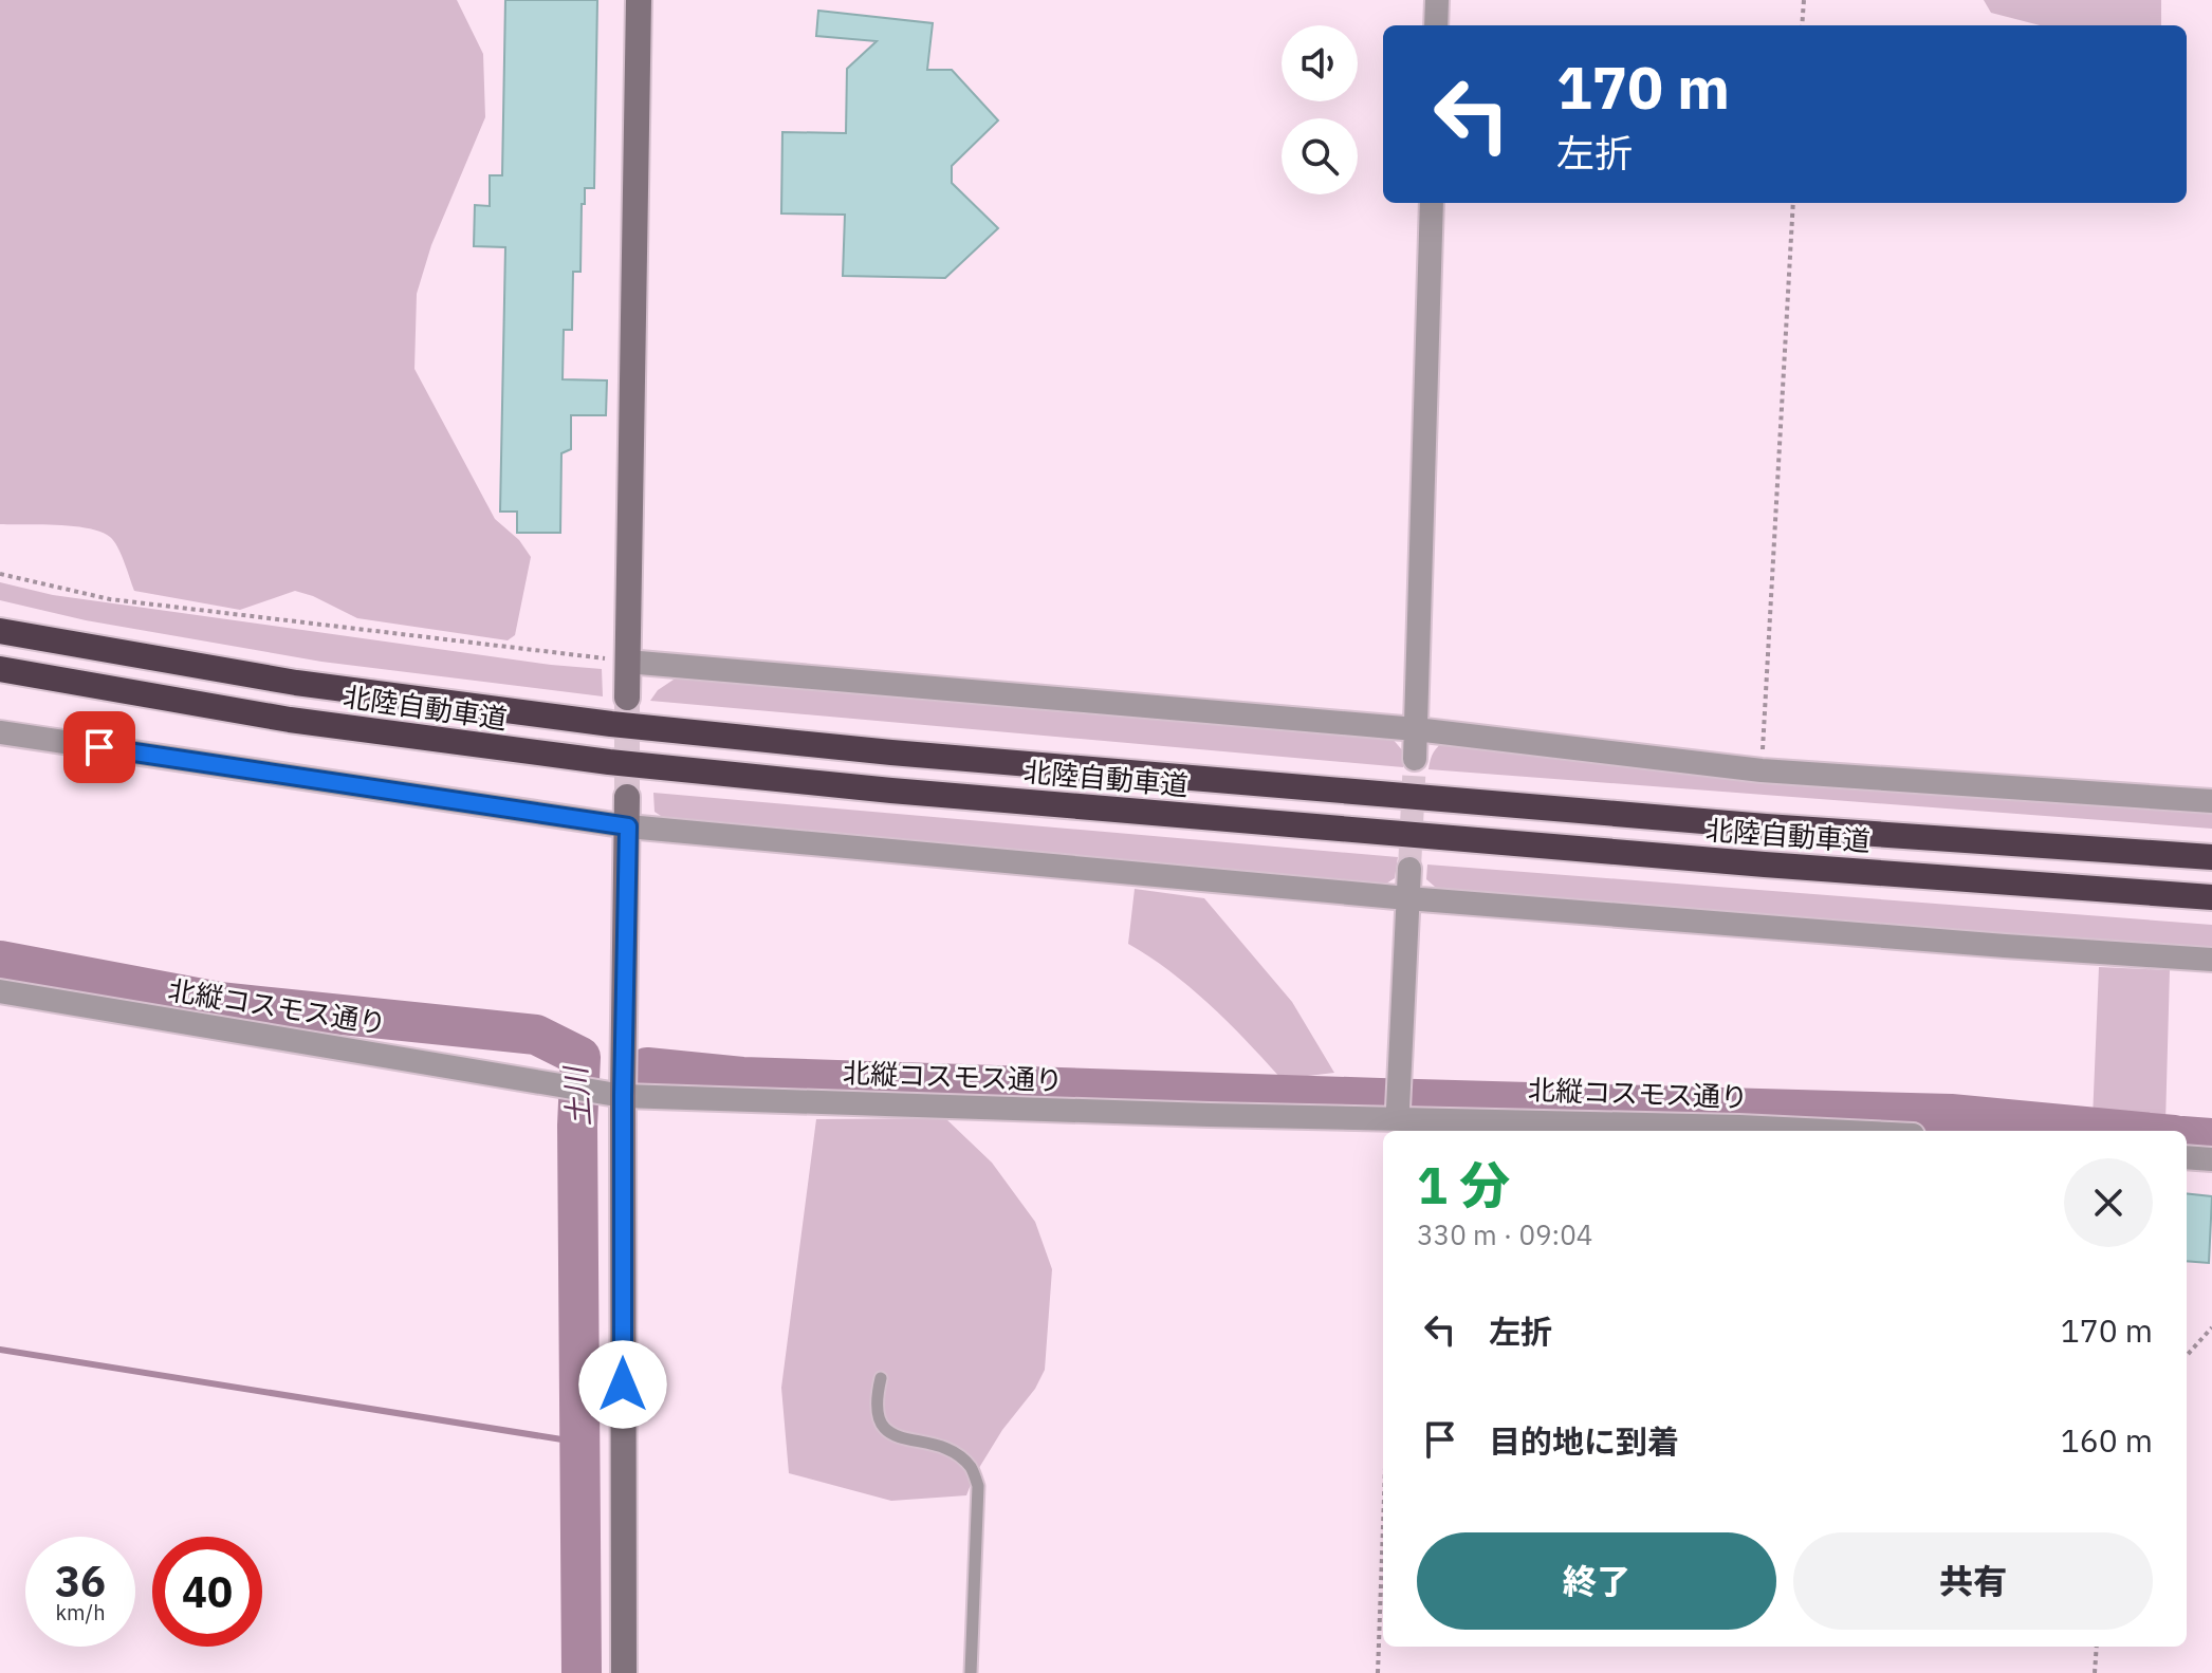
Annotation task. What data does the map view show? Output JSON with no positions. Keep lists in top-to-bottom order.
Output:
{
  "streets": {
    "highway": ["北陸自動車道"],
    "street": ["北縦コスモス通り"]
  },
  "water": ["土川"],
  "page": {
    "turn": ["170 m", "左折"],
    "heading": ["1 分", "330 m · 09:04"],
    "list": [
      {
        "name": "左折",
        "value": "170 m"
      },
      {
        "name": "目的地に到着",
        "value": "160 m"
      }
    ],
    "buttons": ["終了", "共有"],
    "speed": "36 km/h",
    "limit": "40"
  }
}
